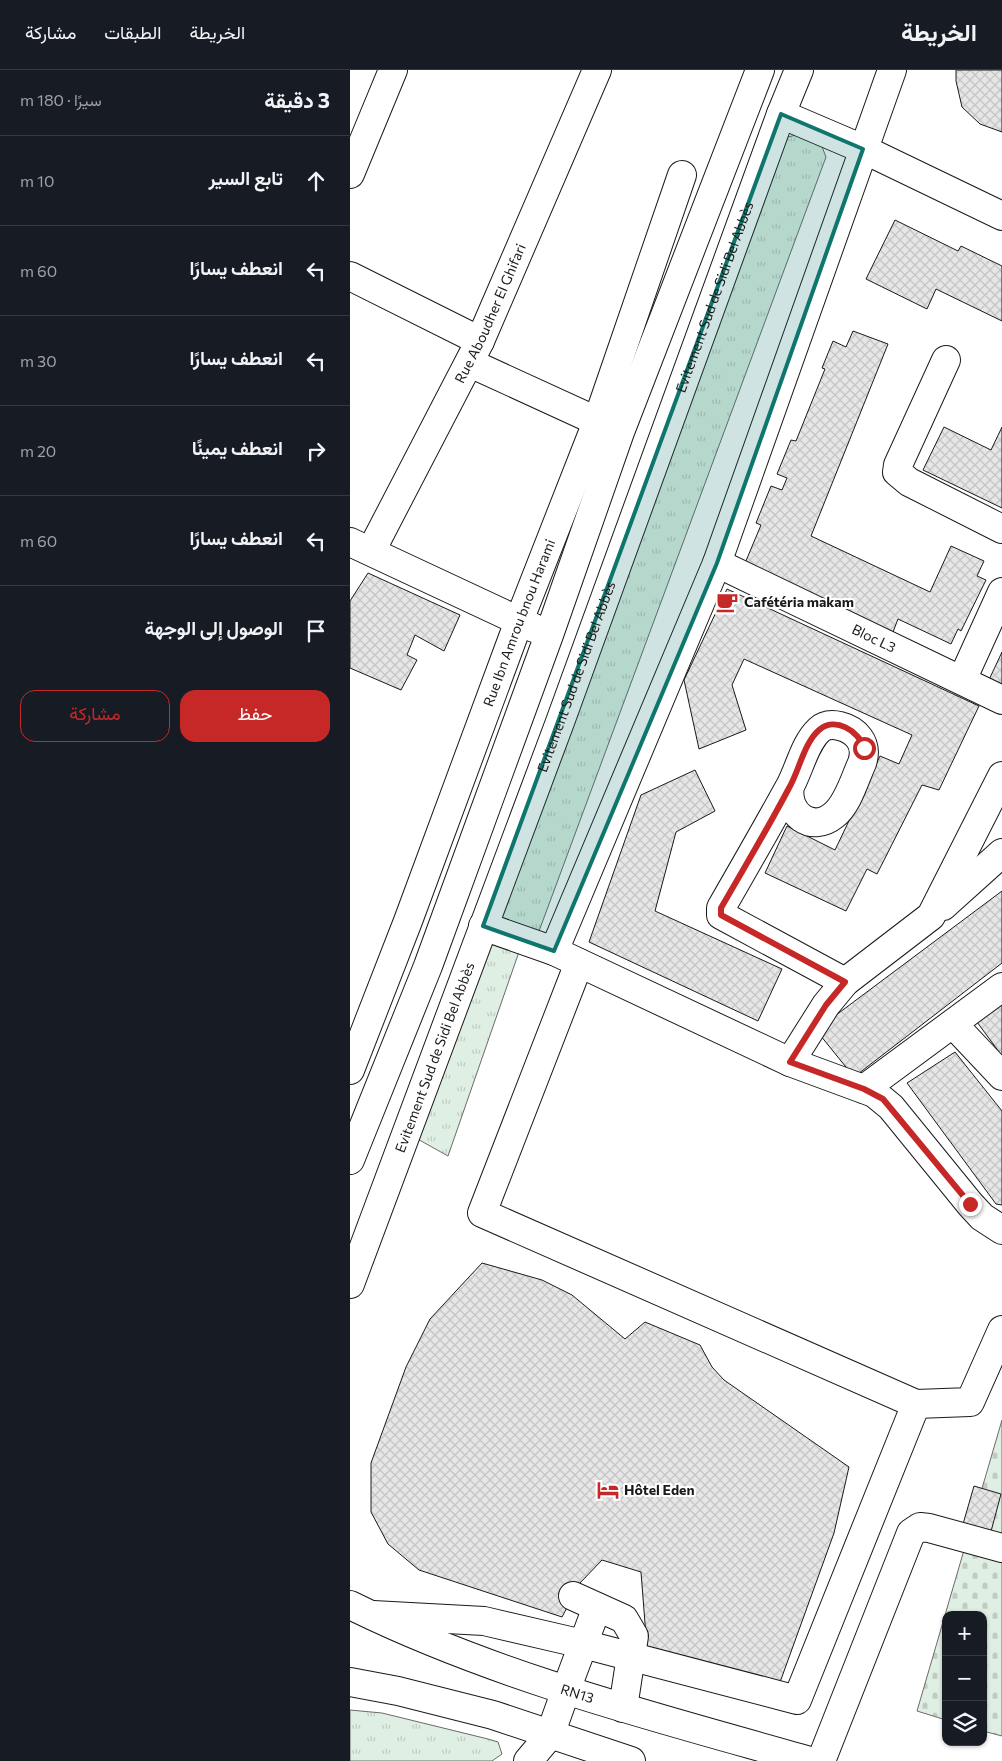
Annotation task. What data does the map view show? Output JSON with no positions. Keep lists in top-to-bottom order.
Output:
{
  "streets": {
    "main road": [
      "Evitement Sud de Sidi Bel Abbès",
      "Rue Aboudher El Ghifari",
      "Rue Ibn Amrou bnou Harami",
      "Bloc L3",
      "RN13"
    ]
  },
  "places": {
    "cafe": ["Cafétéria makam"],
    "hotel": ["Hôtel Eden"]
  },
  "page": {
    "header": "الخريطة",
    "nav": ["الخريطة", "الطبقات", "مشاركة"],
    "heading": ["3 دقيقة", "سيرًا · 180 m"],
    "list": [
      ["تابع السير", "10 m"],
      ["انعطف يسارًا", "60 m"],
      ["انعطف يسارًا", "30 m"],
      ["انعطف يمينًا", "20 m"],
      ["انعطف يسارًا", "60 m"],
      "الوصول إلى الوجهة"
    ],
    "buttons": ["حفظ", "مشاركة"],
    "map_buttons": ["+", "−"]
  }
}
